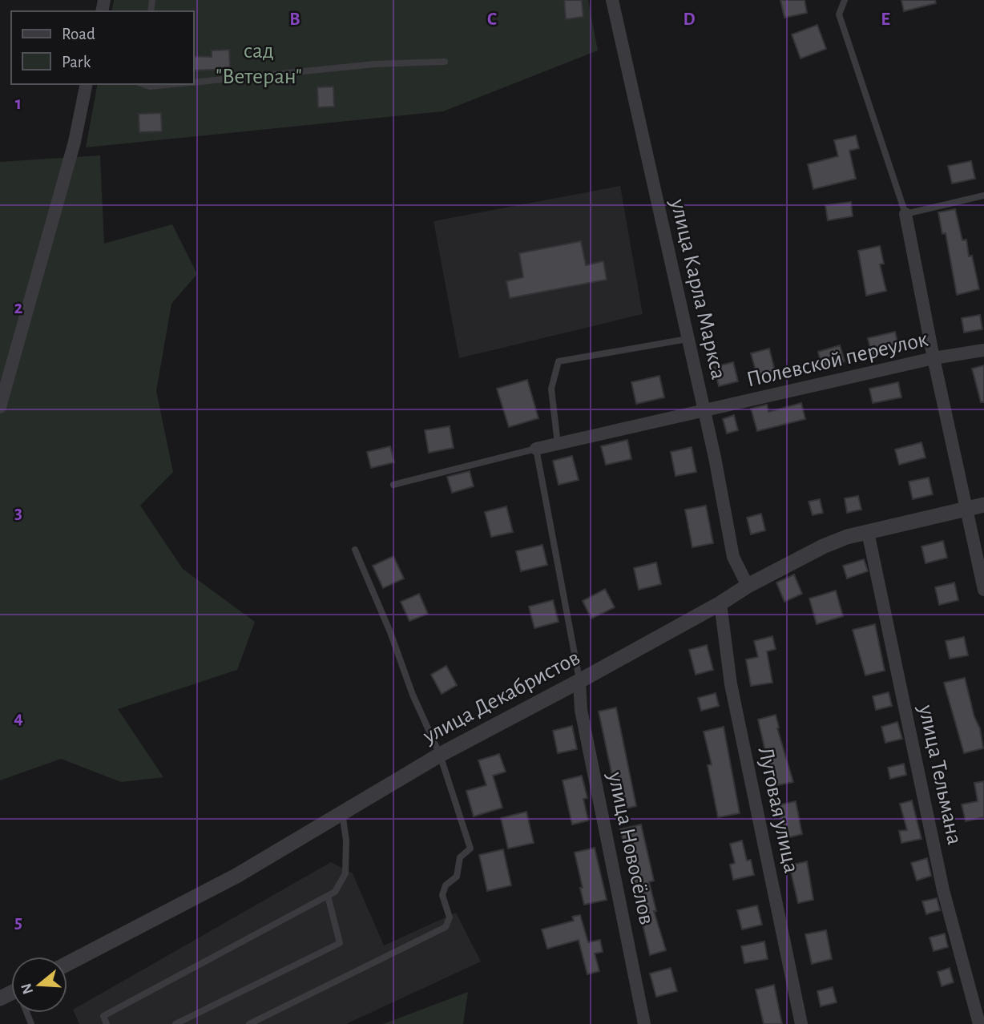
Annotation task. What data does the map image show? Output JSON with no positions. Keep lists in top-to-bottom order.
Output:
{
  "streets": {
    "street": [
      "улица Карла Маркса",
      "Полевской переулок",
      "улица Декабристов",
      "улица Тельмана",
      "Луговая улица",
      "улица Новосёлов"
    ]
  },
  "crossings": [
    ["улица Карла Маркса", "Полевской переулок"],
    ["улица Карла Маркса", "улица Декабристов"],
    ["улица Декабристов", "улица Тельмана"],
    ["улица Декабристов", "Луговая улица"],
    ["улица Декабристов", "улица Новосёлов"]
  ],
  "parks": ["сад \"Ветеран\""],
  "legend": ["Road", "Park"],
  "north": "left",
  "grid": {
    "columns": [
      "B",
      "C",
      "D",
      "E"
    ],
    "rows": [
      "1",
      "2",
      "3",
      "4",
      "5"
    ]
  }
}
